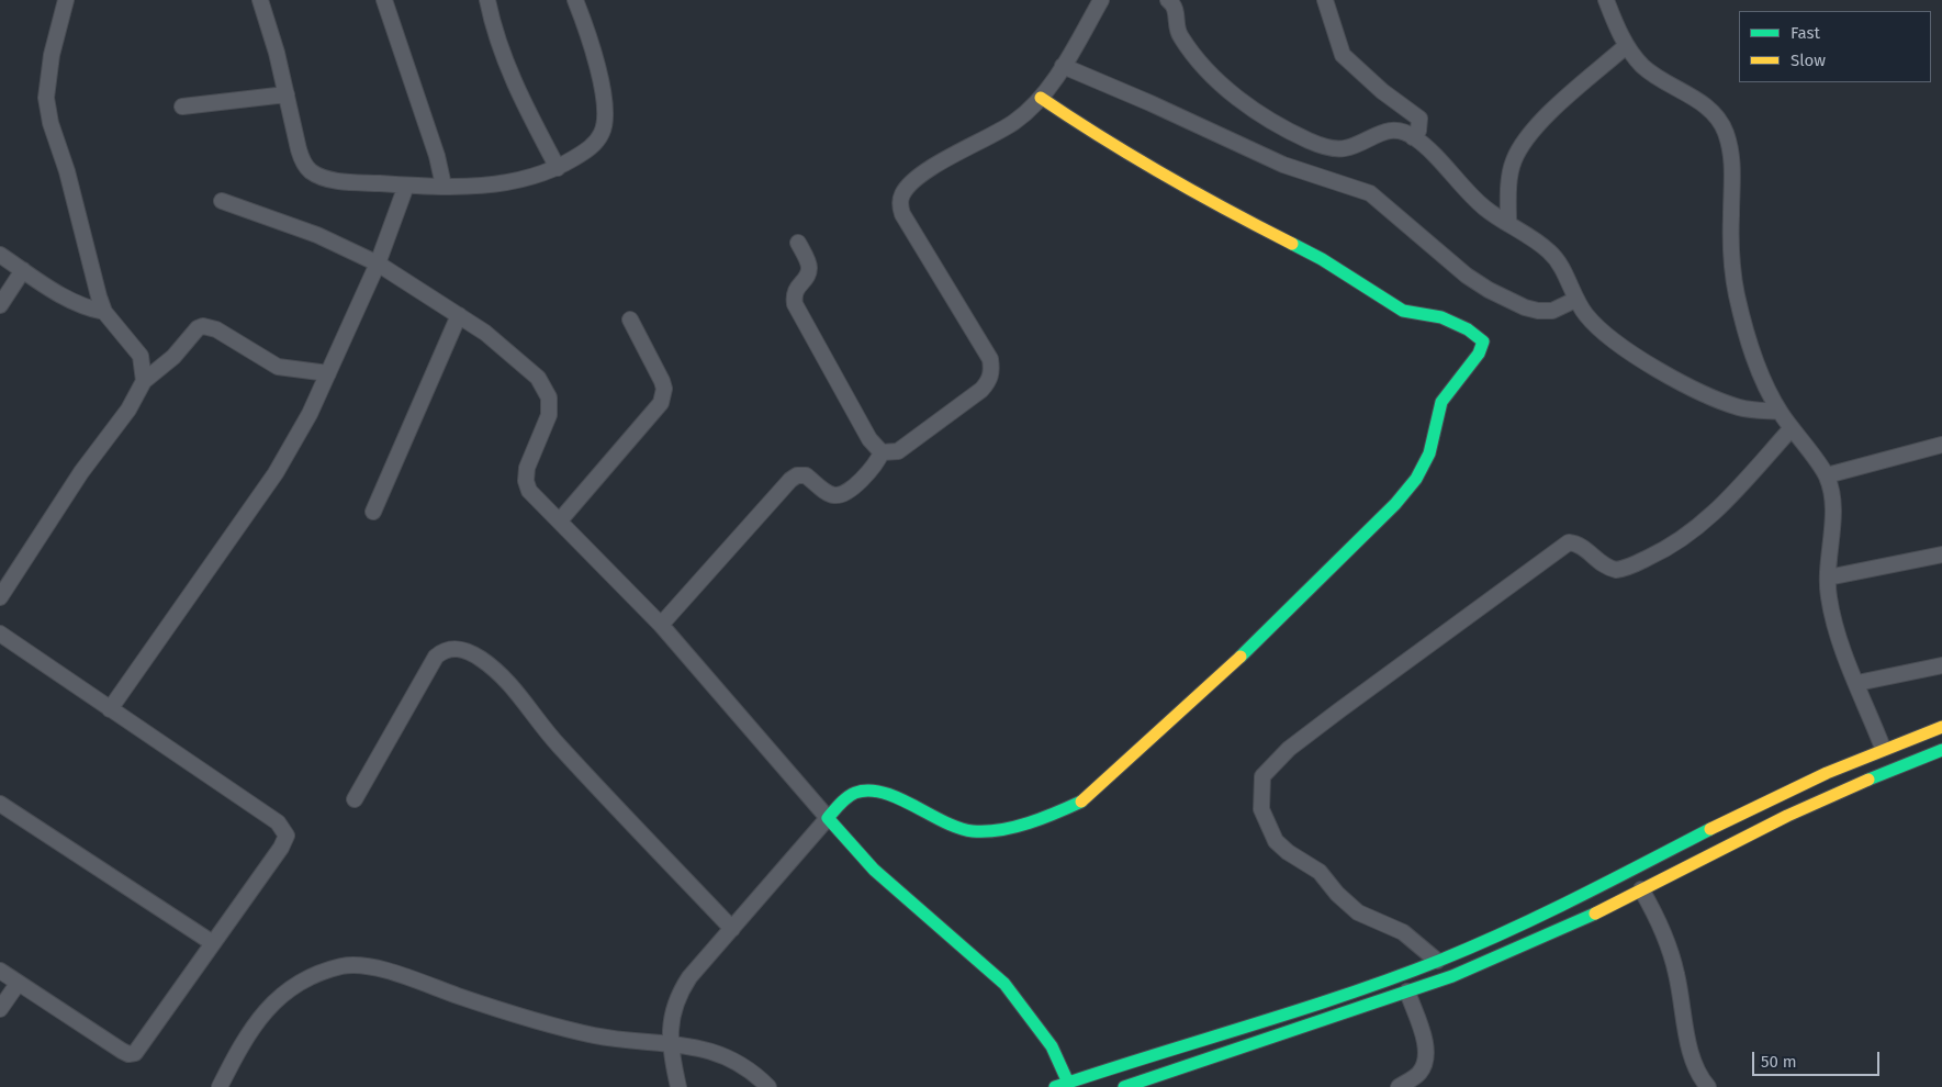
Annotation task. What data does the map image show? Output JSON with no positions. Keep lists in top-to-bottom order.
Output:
{
  "legend": ["Fast", "Slow"],
  "scale_bar": "50 m"
}
